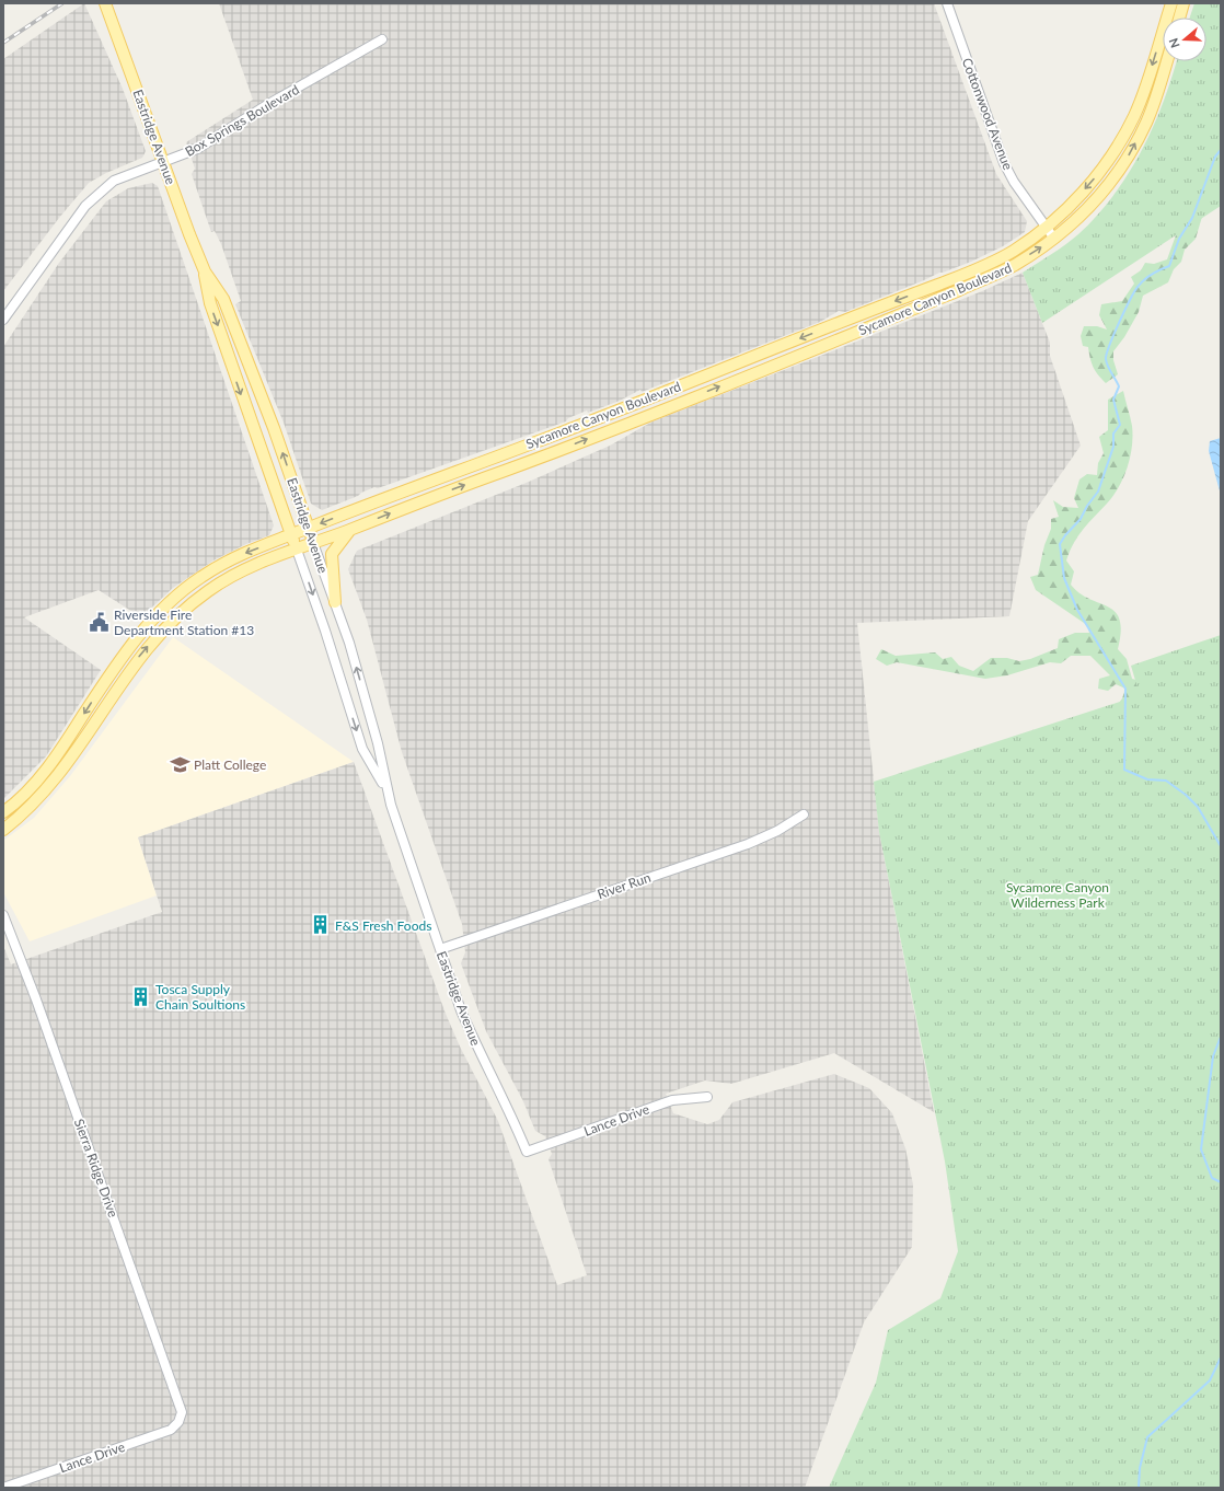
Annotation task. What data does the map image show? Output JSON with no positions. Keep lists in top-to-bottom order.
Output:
{
  "streets": {
    "main road": ["Eastridge Avenue", "Sycamore Canyon Boulevard"],
    "street": [
      "Cottonwood Avenue",
      "Box Springs Boulevard",
      "River Run",
      "Lance Drive",
      "Sierra Ridge Drive"
    ]
  },
  "crossings": [
    ["Cottonwood Avenue", "Sycamore Canyon Boulevard"],
    ["Box Springs Boulevard", "Eastridge Avenue"],
    ["Eastridge Avenue", "Sycamore Canyon Boulevard"],
    ["Eastridge Avenue", "River Run"],
    ["Eastridge Avenue", "Lance Drive"],
    ["Lance Drive", "Sierra Ridge Drive"]
  ],
  "parks": ["Sycamore Canyon Wilderness Park"],
  "places": {
    "public building": ["Riverside Fire Department Station #13"],
    "school or university": ["Platt College"],
    "building": ["F&S Fresh Foods", "Tosca Supply Chain Soultions"]
  },
  "north": "left"
}
